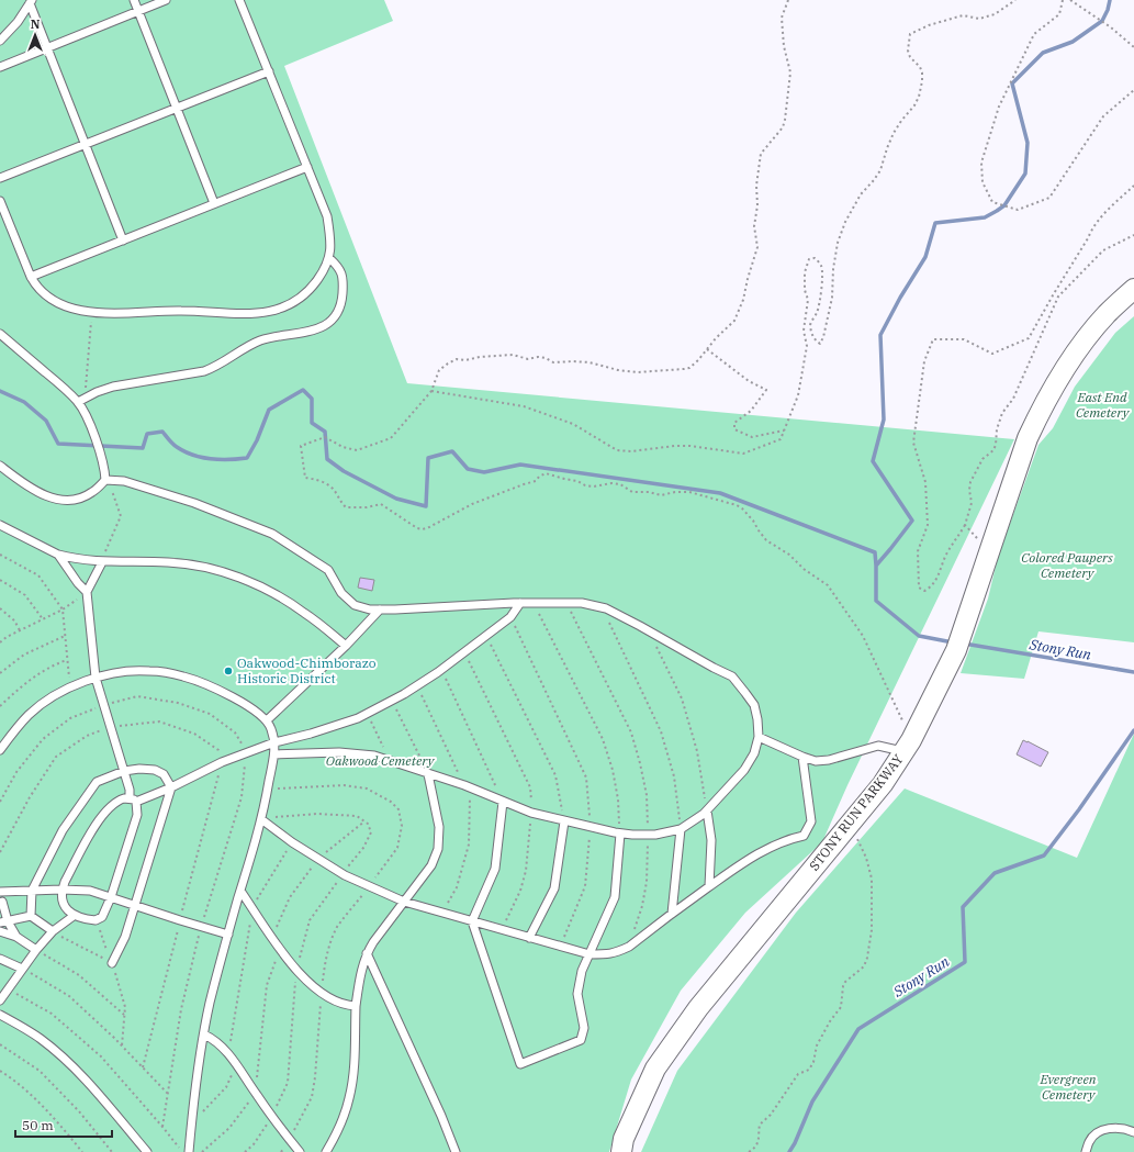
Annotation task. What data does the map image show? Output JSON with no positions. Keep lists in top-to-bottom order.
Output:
{
  "streets": {
    "street": ["STONY RUN PARKWAY"]
  },
  "water": ["Stony Run"],
  "parks": [
    "East End Cemetery",
    "Colored Paupers Cemetery",
    "Oakwood Cemetery",
    "Evergreen Cemetery"
  ],
  "places": ["Oakwood-Chimborazo Historic District"],
  "scale_bar": "50 m",
  "north": "top"
}
